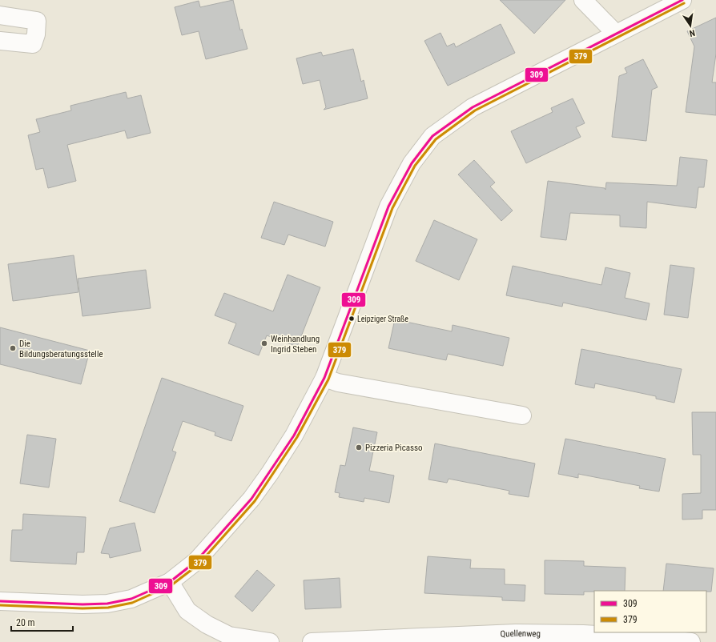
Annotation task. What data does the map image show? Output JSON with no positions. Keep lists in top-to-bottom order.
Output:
{
  "streets": {
    "street": ["Quellenweg"]
  },
  "places": [
    "Leipziger Straße",
    "Weinhandlung Ingrid Steben",
    "Die Bildungsberatungsstelle",
    "Pizzeria Picasso"
  ],
  "lines": ["transit line 309", "transit line 379"],
  "legend": ["309", "379"],
  "scale_bar": "20 m",
  "north": "bottom"
}
